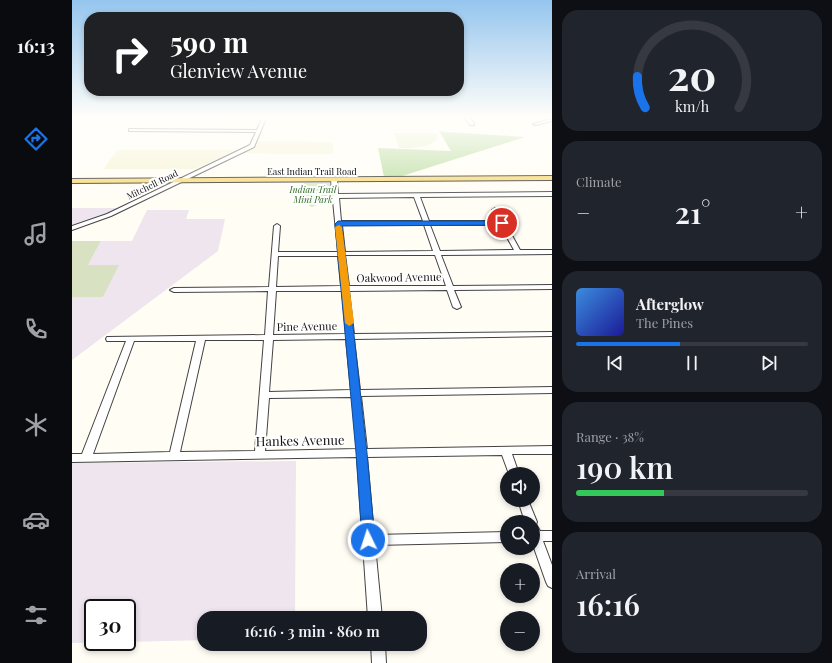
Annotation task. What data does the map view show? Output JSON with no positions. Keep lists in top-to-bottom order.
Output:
{
  "streets": {
    "main road": ["East Indian Trail Road"],
    "street": [
      "Mitchell Road",
      "Oakwood Avenue",
      "Pine Avenue",
      "Hankes Avenue"
    ]
  },
  "crossings": [
    ["East Indian Trail Road", "Mitchell Road"]
  ],
  "parks": ["Indian Trail Mini Park"],
  "page": {
    "tabs": "16:13",
    "turn": ["590 m", "Glenview Avenue"],
    "tile": [
      "Climate",
      ["Range · 38%", "190 km"],
      ["Arrival", "16:16"]
    ],
    "heat": ["−", "21°", "+"],
    "song": ["Afterglow", "The Pines"],
    "map_buttons": ["+", "−"],
    "limit": "30",
    "trip": "16:16 · 3 min · 860 m",
    "gauge": ["20", "km/h"]
  }
}
